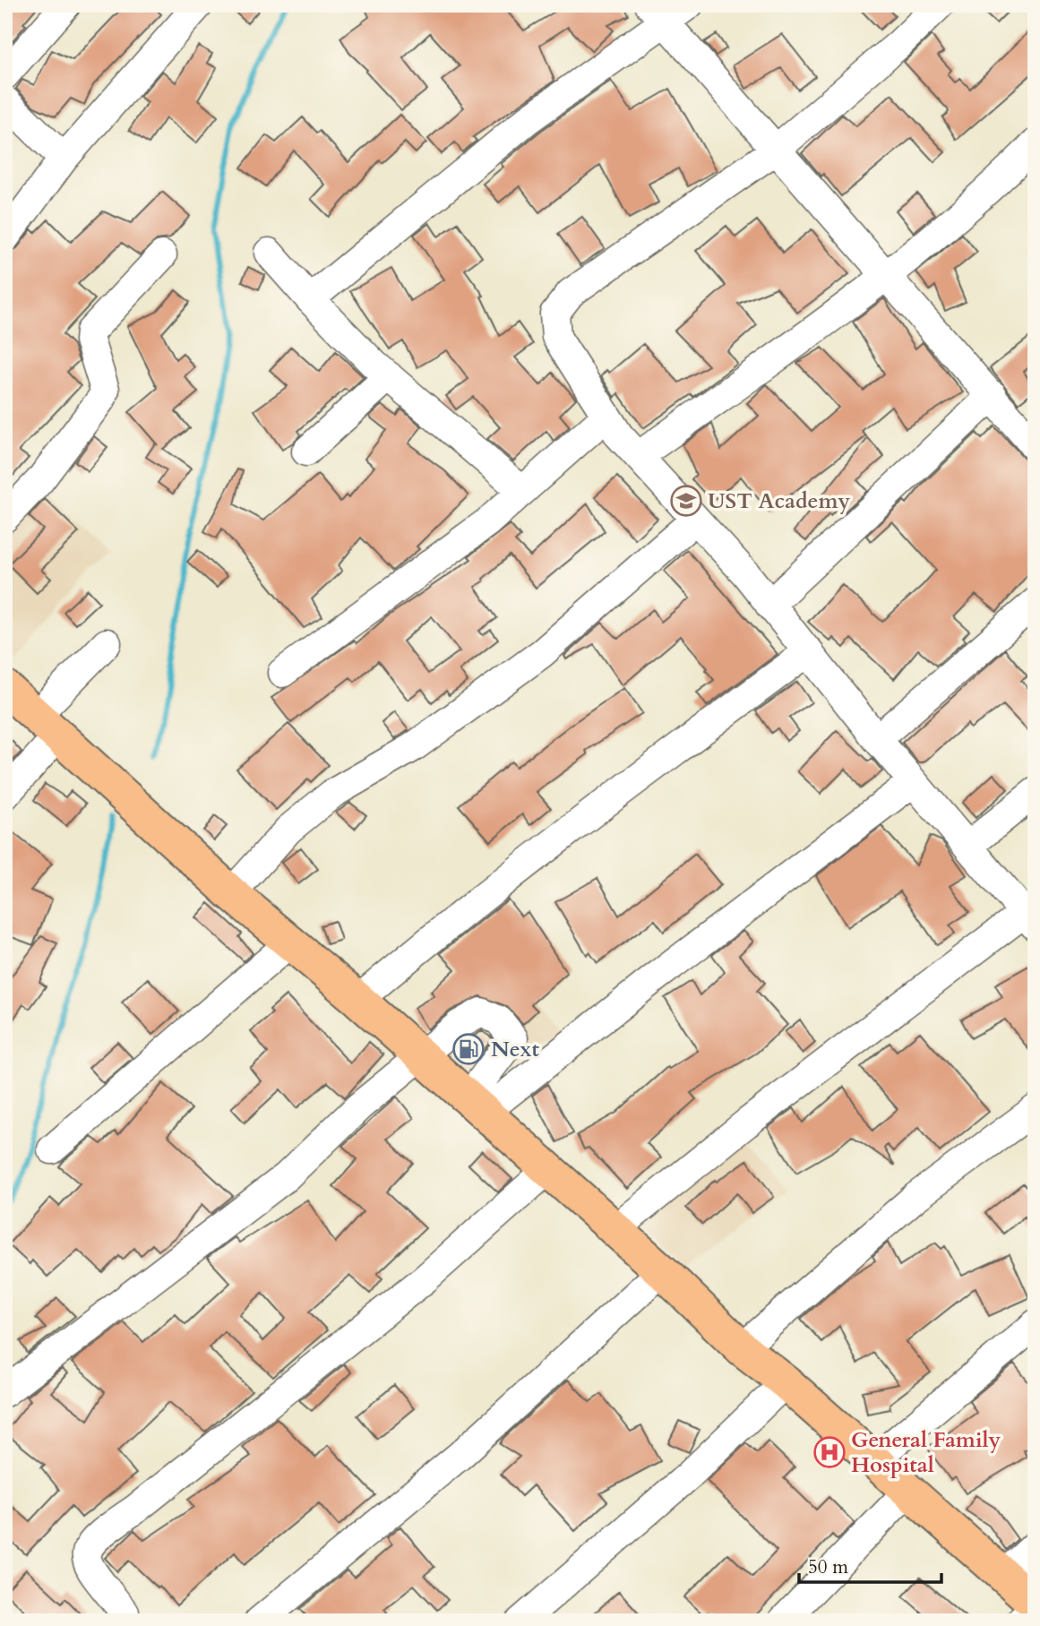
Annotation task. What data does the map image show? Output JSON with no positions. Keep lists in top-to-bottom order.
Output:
{
  "places": {
    "school or university": ["UST Academy"],
    "fuel station": ["Next"],
    "hospital": ["General Family Hospital"]
  },
  "scale_bar": "50 m"
}
